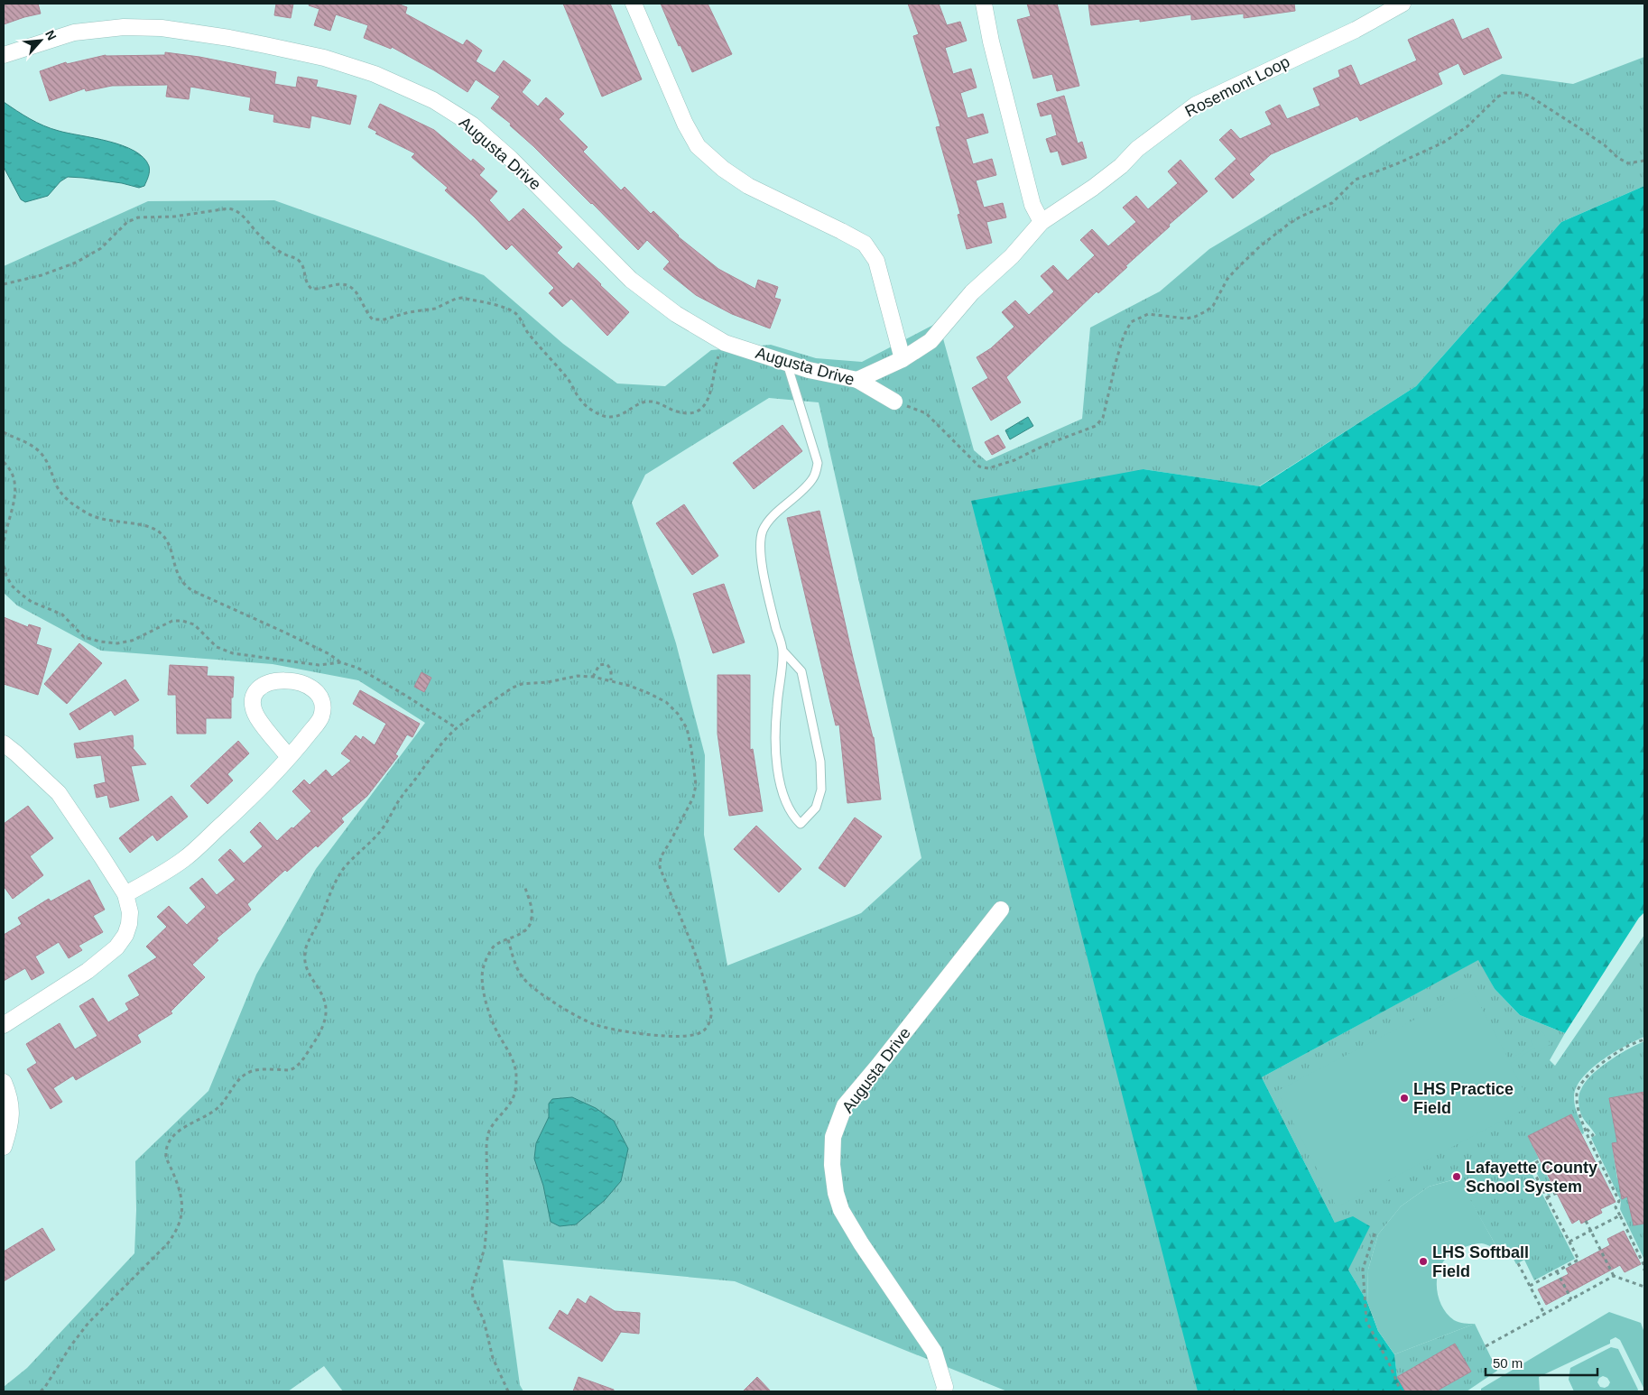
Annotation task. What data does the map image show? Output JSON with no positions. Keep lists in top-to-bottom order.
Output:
{
  "streets": {
    "street": ["Rosemont Loop", "Augusta Drive"]
  },
  "crossings": [
    ["Rosemont Loop", "Augusta Drive"]
  ],
  "places": ["LHS Practice Field", "Lafayette County School System", "LHS Softball Field"],
  "scale_bar": "50 m",
  "north": "top right"
}
